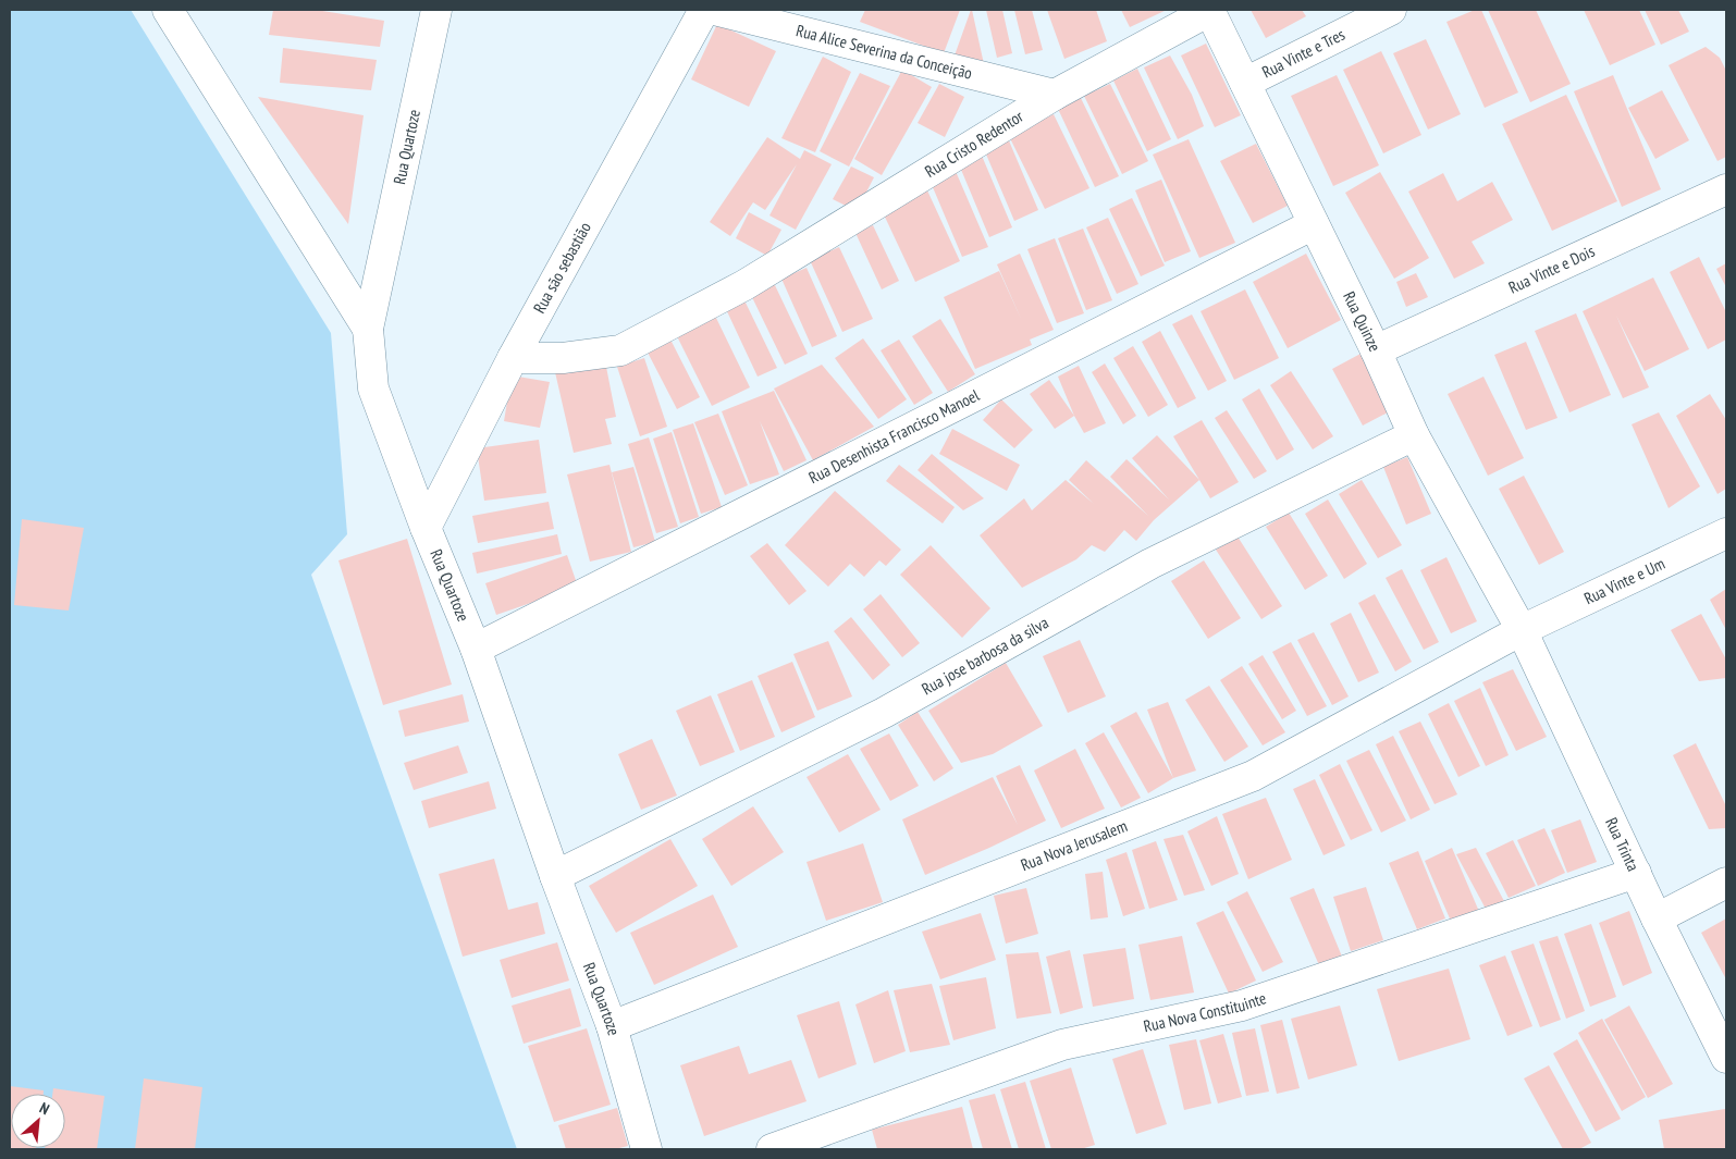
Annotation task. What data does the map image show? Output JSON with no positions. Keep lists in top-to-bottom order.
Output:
{
  "streets": {
    "street": [
      "Rua Alice Severina da Conceição",
      "Rua Vinte e Tres",
      "Rua Cristo Redentor",
      "Rua Quartoze",
      "Rua são sebastião",
      "Rua Vinte e Dois",
      "Rua Quinze",
      "Rua Desenhista Francisco Manoel",
      "Rua Vinte e Um",
      "Rua jose barbosa da silva",
      "Rua Trinta",
      "Rua Nova Jerusalem",
      "Rua Nova Constituinte"
    ]
  },
  "crossings": [
    ["Rua Alice Severina da Conceição", "Rua Cristo Redentor"],
    ["Rua Vinte e Tres", "Rua Quinze"],
    ["Rua Cristo Redentor", "Rua são sebastião"],
    ["Rua Cristo Redentor", "Rua Quinze"],
    ["Rua Quartoze", "Rua são sebastião"],
    ["Rua Quartoze", "Rua Desenhista Francisco Manoel"],
    ["Rua Quartoze", "Rua jose barbosa da silva"],
    ["Rua Quartoze", "Rua Nova Jerusalem"],
    ["Rua Vinte e Dois", "Rua Quinze"],
    ["Rua Quinze", "Rua Desenhista Francisco Manoel"],
    ["Rua Quinze", "Rua Vinte e Um"],
    ["Rua Quinze", "Rua jose barbosa da silva"],
    ["Rua Quinze", "Rua Trinta"],
    ["Rua Quinze", "Rua Nova Jerusalem"],
    ["Rua Vinte e Um", "Rua Trinta"],
    ["Rua Vinte e Um", "Rua Nova Jerusalem"],
    ["Rua Trinta", "Rua Nova Jerusalem"],
    ["Rua Trinta", "Rua Nova Constituinte"]
  ],
  "north": "top right"
}
